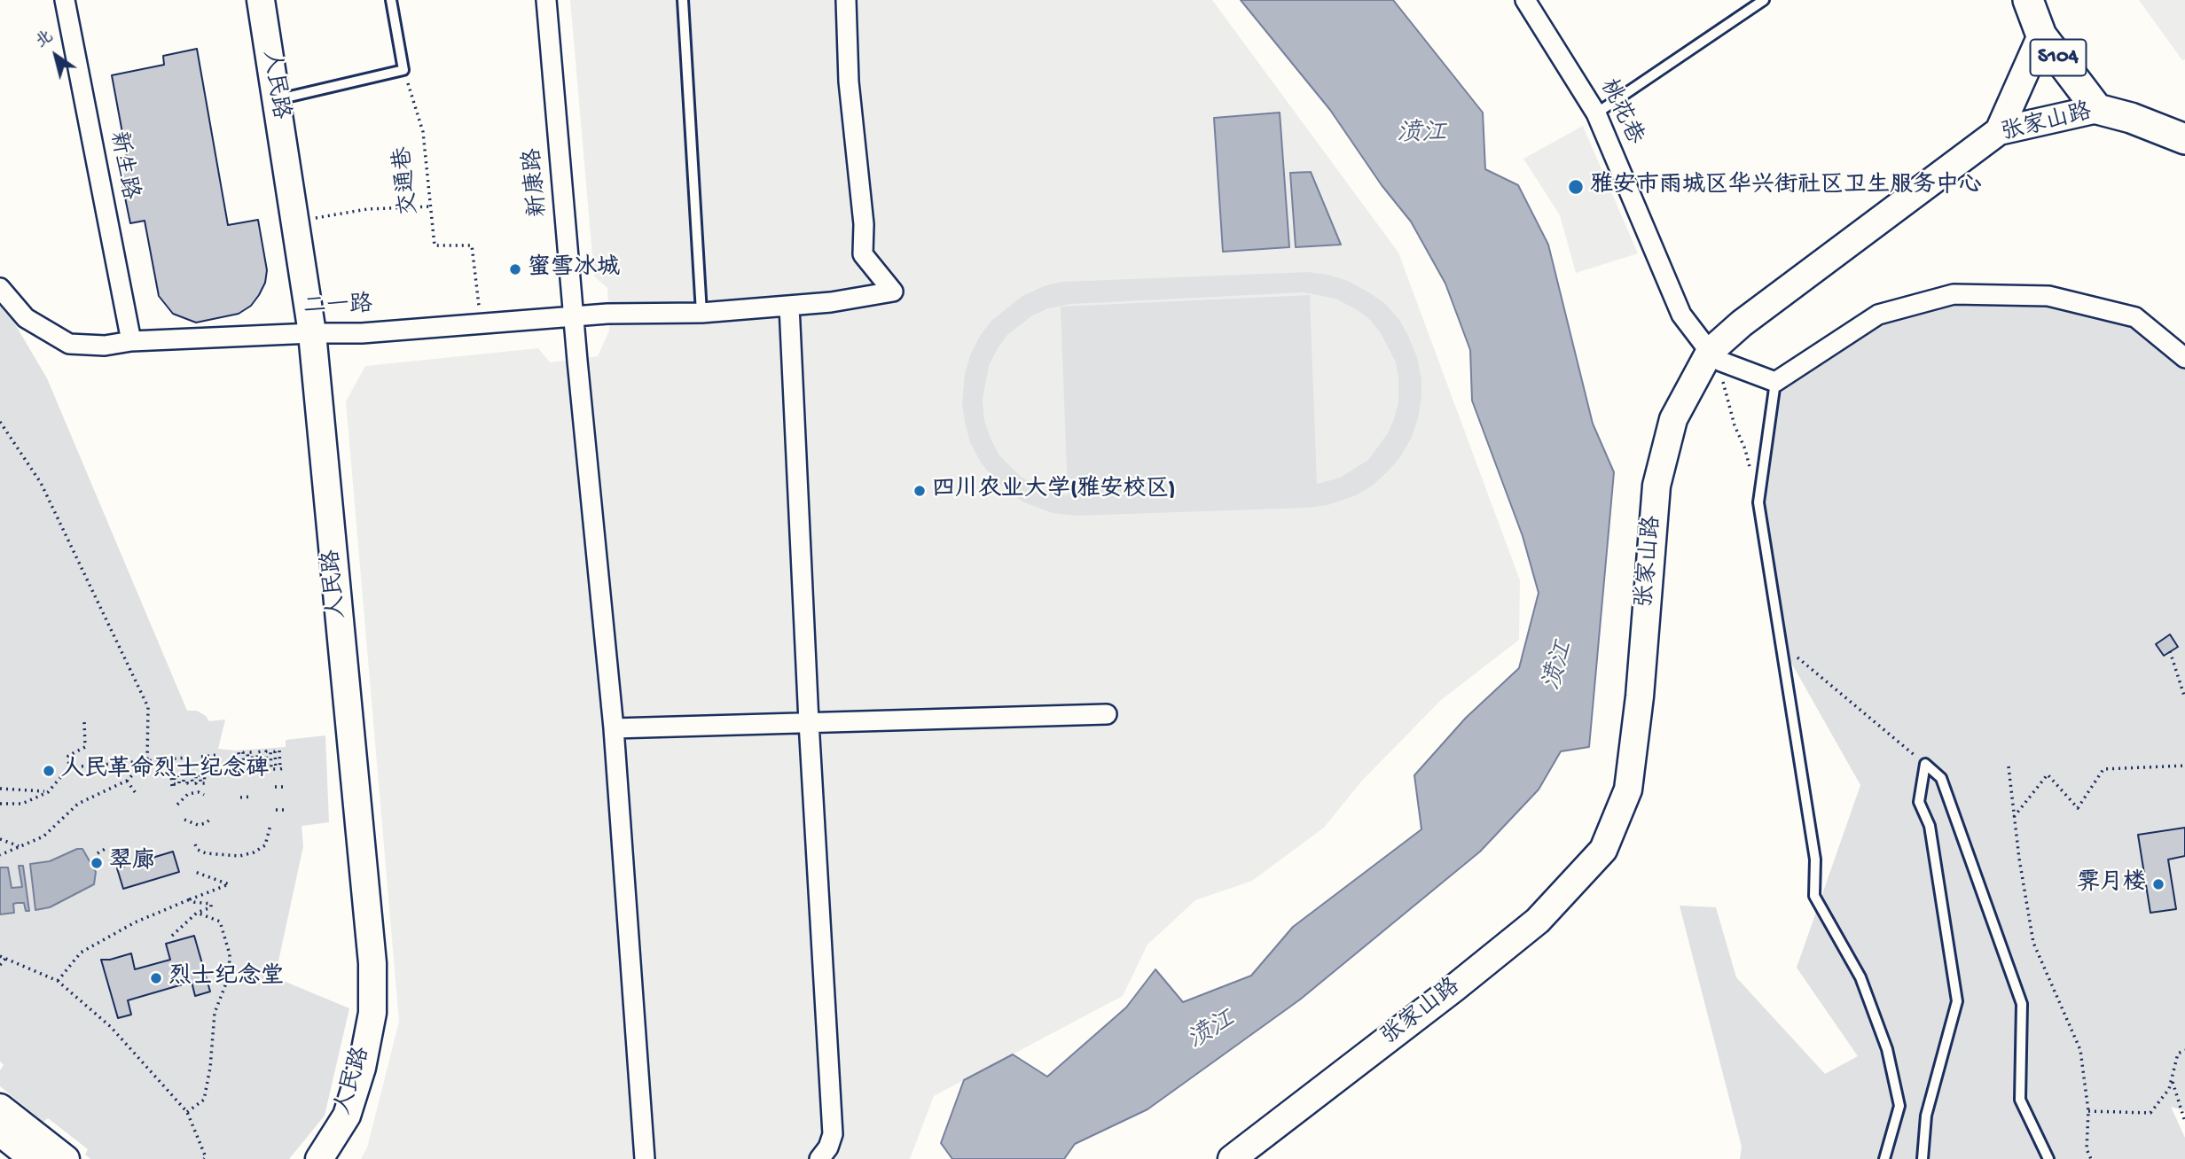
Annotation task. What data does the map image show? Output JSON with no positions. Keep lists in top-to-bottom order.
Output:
{
  "streets": {
    "main road": ["S104", "张家山路"],
    "street": [
      "人民路",
      "桃花巷",
      "新生路",
      "新康路",
      "二一路"
    ],
    "path": ["交通巷"]
  },
  "crossings": [
    ["S104", "张家山路"],
    ["人民路", "二一路"],
    ["桃花巷", "张家山路"],
    ["新生路", "二一路"],
    ["交通巷", "二一路"],
    ["新康路", "二一路"]
  ],
  "water": ["𣸣江"],
  "places": [
    "雅安市雨城区华兴街社区卫生服务中心",
    "蜜雪冰城",
    "四川农业大学(雅安校区)",
    "人民革命烈士纪念碑",
    "翠廊",
    "霁月楼",
    "烈士纪念堂"
  ],
  "north": "top left"
}
